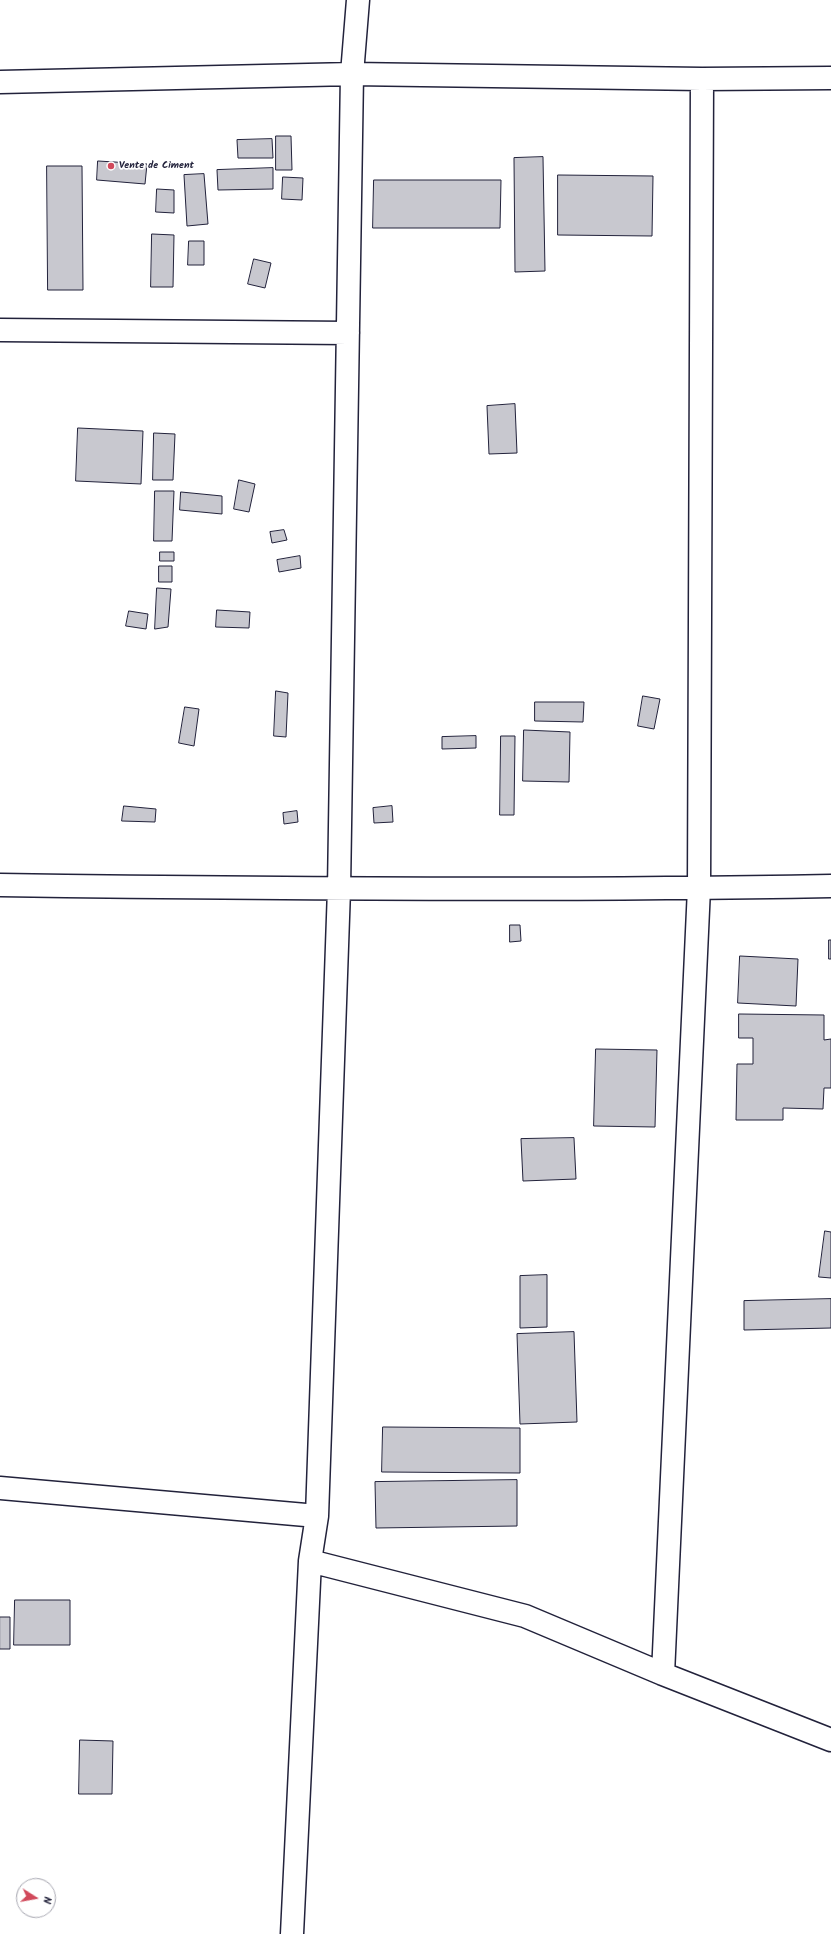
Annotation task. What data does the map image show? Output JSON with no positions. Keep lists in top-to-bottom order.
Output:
{
  "places": ["Vente de Ciment"],
  "north": "right"
}
